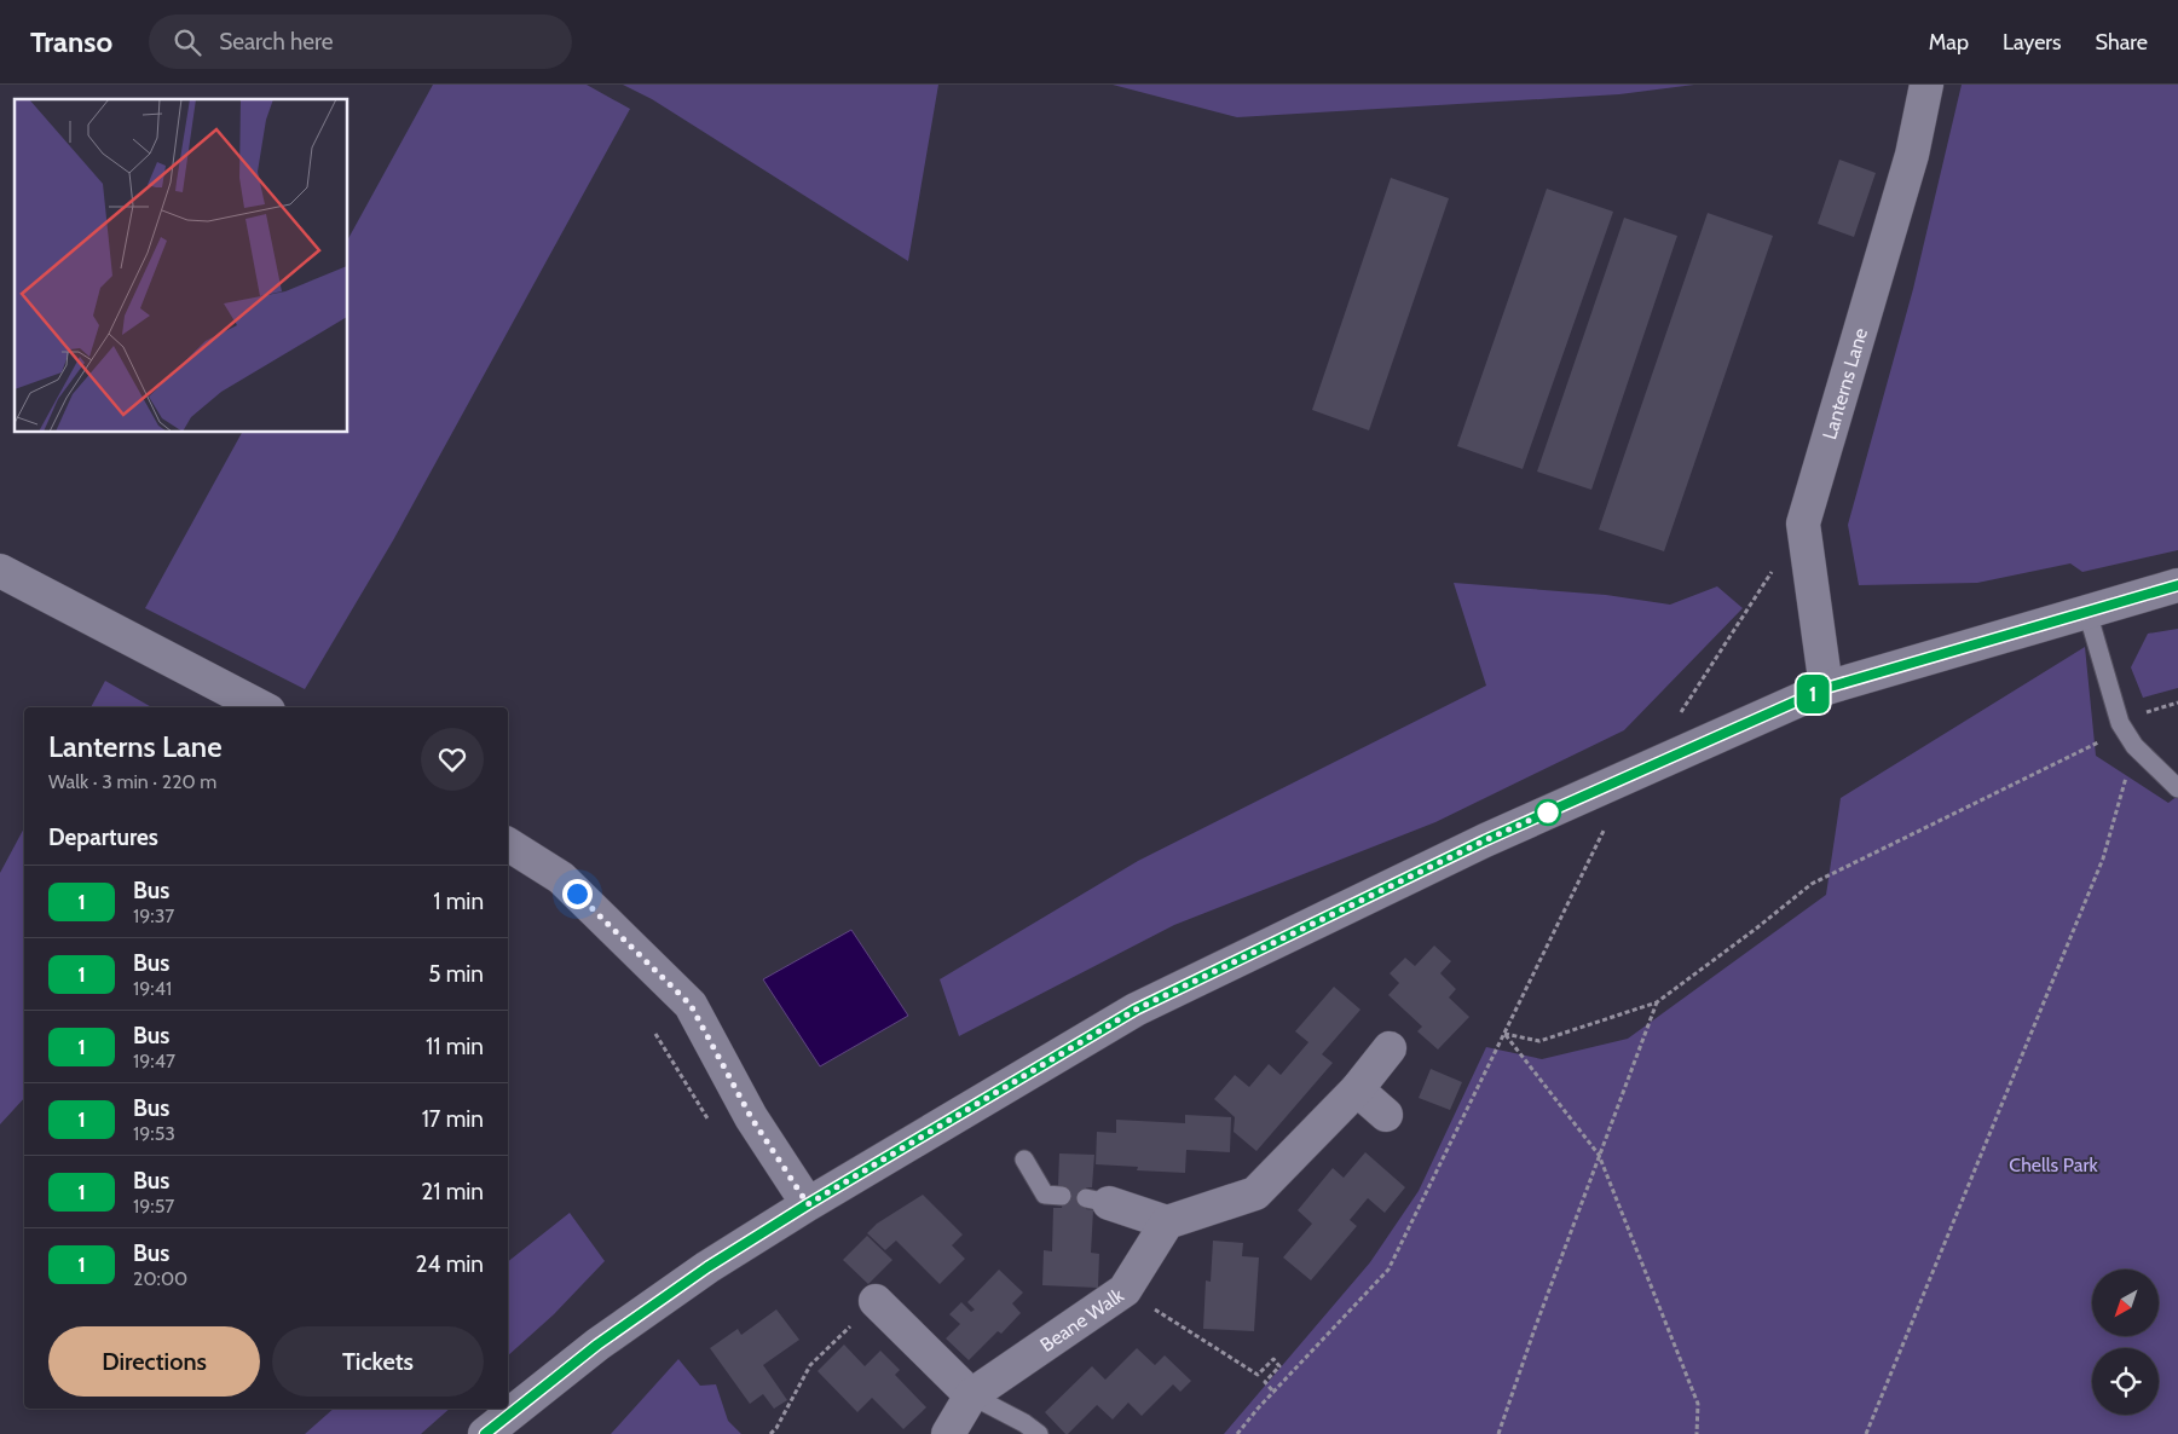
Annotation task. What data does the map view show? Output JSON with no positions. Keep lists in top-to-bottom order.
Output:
{
  "streets": {
    "street": ["Lanterns Lane", "Beane Walk"]
  },
  "parks": ["Chells Park"],
  "lines": ["bus line 1"],
  "north": "bottom left",
  "page": {
    "header": "Transo",
    "search": "Search here",
    "nav": ["Map", "Layers", "Share"],
    "on_map": "1",
    "heading": [
      ["Lanterns Lane", "Walk · 3 min · 220 m"],
      "Departures"
    ],
    "list": [
      {
        "mark": "1",
        "name": "Bus",
        "note": "19:37",
        "value": "1 min"
      },
      {
        "mark": "1",
        "name": "Bus",
        "note": "19:41",
        "value": "5 min"
      },
      {
        "mark": "1",
        "name": "Bus",
        "note": "19:47",
        "value": "11 min"
      },
      {
        "mark": "1",
        "name": "Bus",
        "note": "19:53",
        "value": "17 min"
      },
      {
        "mark": "1",
        "name": "Bus",
        "note": "19:57",
        "value": "21 min"
      },
      {
        "mark": "1",
        "name": "Bus",
        "note": "20:00",
        "value": "24 min"
      }
    ],
    "buttons": ["Directions", "Tickets"]
  }
}
